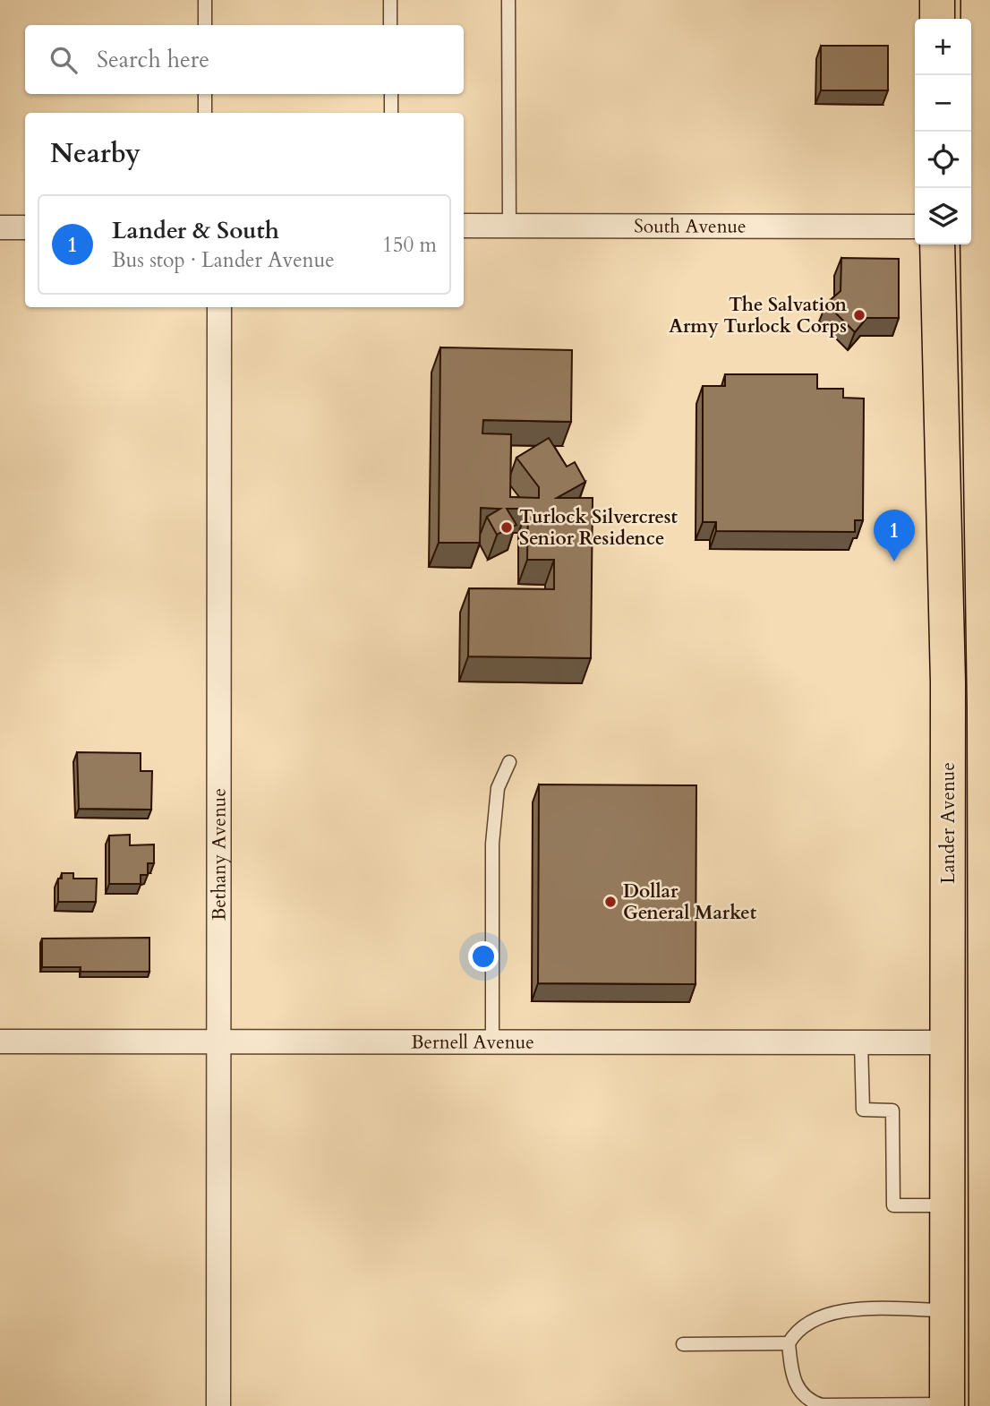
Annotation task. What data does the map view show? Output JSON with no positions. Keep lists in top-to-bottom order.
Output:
{
  "streets": {
    "main road": ["Lander Avenue"],
    "street": ["South Avenue", "Bethany Avenue", "Bernell Avenue"]
  },
  "crossings": [
    ["Lander Avenue", "Bernell Avenue"],
    ["Bethany Avenue", "Bernell Avenue"]
  ],
  "places": ["The Salvation Army Turlock Corps", "Turlock Silvercrest Senior Residence", "Dollar General Market"],
  "page": {
    "map_buttons": ["+", "−"],
    "search": "Search here",
    "heading": "Nearby",
    "list": [
      {
        "mark": "1",
        "name": "Lander & South",
        "note": "Bus stop · Lander Avenue",
        "value": "150 m"
      }
    ],
    "pins": "1"
  }
}
